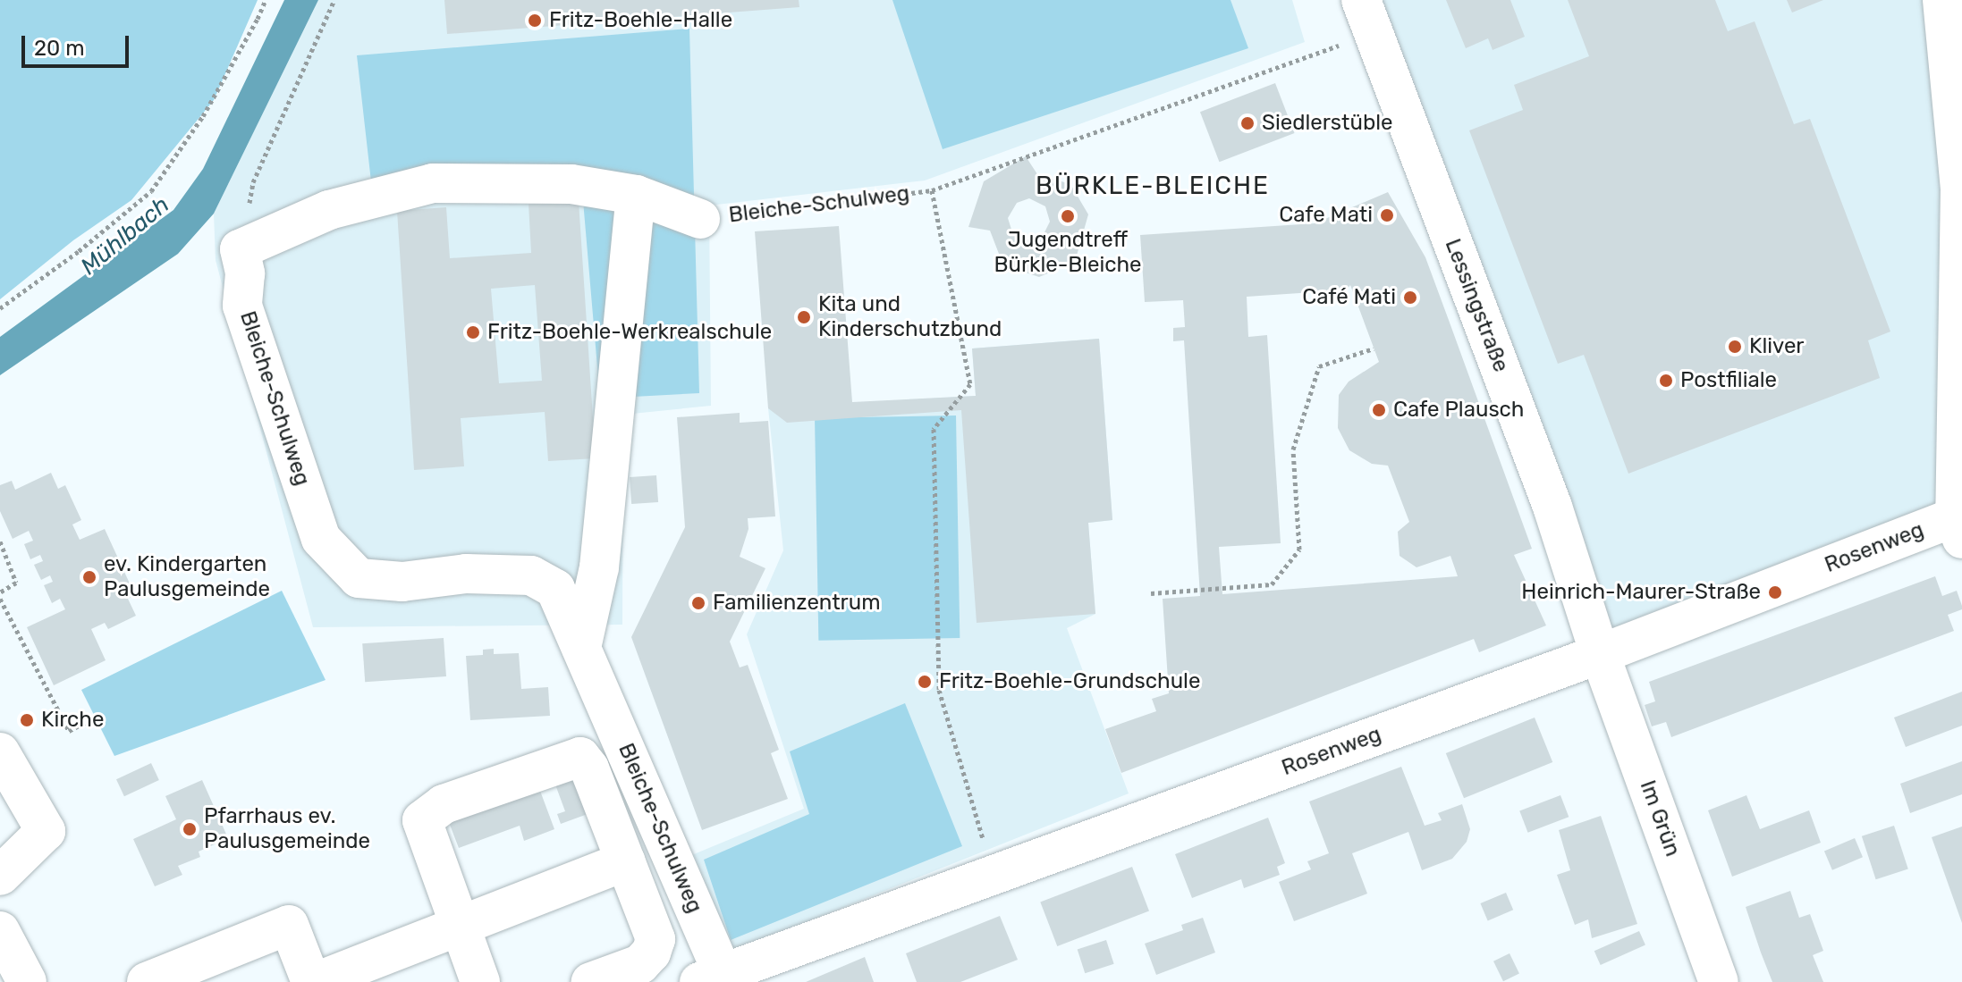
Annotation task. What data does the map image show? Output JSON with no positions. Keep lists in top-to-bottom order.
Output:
{
  "streets": {
    "street": [
      "Bleiche-Schulweg",
      "Lessingstraße",
      "Rosenweg",
      "Im Grün"
    ]
  },
  "crossings": [
    ["Bleiche-Schulweg", "Lessingstraße"],
    ["Bleiche-Schulweg", "Rosenweg"],
    ["Lessingstraße", "Rosenweg"],
    ["Lessingstraße", "Im Grün"],
    ["Rosenweg", "Im Grün"]
  ],
  "districts": ["BÜRKLE-BLEICHE"],
  "water": ["Mühlbach"],
  "places": [
    "Fritz-Boehle-Halle",
    "Siedlerstüble",
    "Cafe Mati",
    "Jugendtreff Bürkle-Bleiche",
    "Café Mati",
    "Kita und Kinderschutzbund",
    "Fritz-Boehle-Werkrealschule",
    "Kliver",
    "Postfiliale",
    "Cafe Plausch",
    "ev. Kindergarten Paulusgemeinde",
    "Heinrich-Maurer-Straße",
    "Familienzentrum",
    "Fritz-Boehle-Grundschule",
    "Kirche",
    "Pfarrhaus ev. Paulusgemeinde"
  ],
  "scale_bar": "20 m"
}
